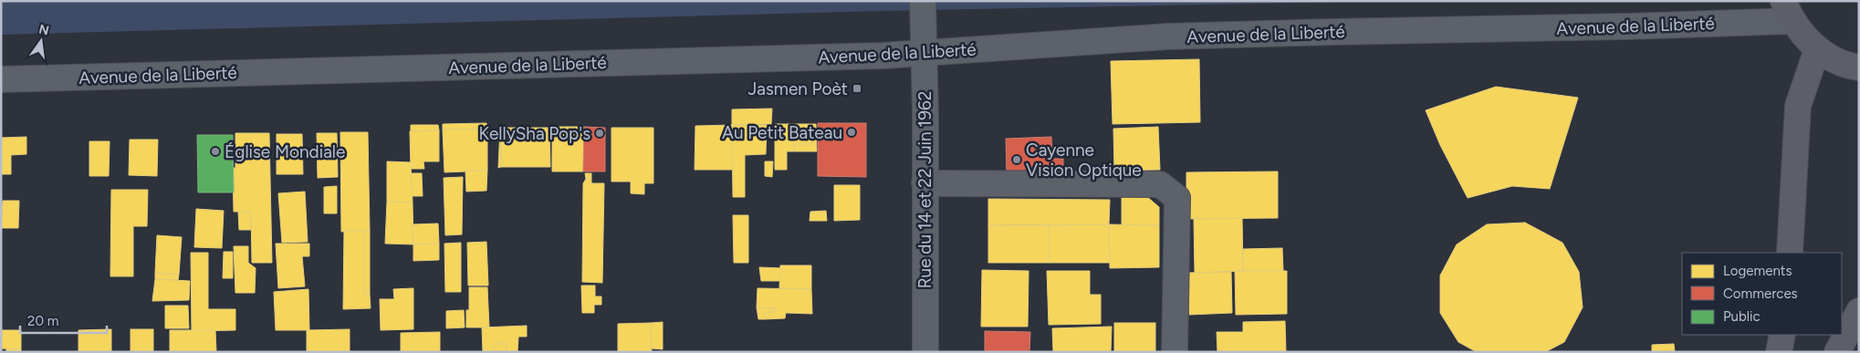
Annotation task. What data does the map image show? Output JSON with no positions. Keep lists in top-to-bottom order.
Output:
{
  "streets": {
    "street": ["Avenue de la Liberté", "Rue du 14 et 22 Juin 1962"]
  },
  "crossings": [
    ["Avenue de la Liberté", "Rue du 14 et 22 Juin 1962"]
  ],
  "places": {
    "transit": ["Jasmen Poèt"],
    "other": [
      "Au Petit Bateau",
      "KellySha Pop's",
      "Église Mondiale",
      "Cayenne Vision Optique"
    ]
  },
  "legend": ["Logements", "Commerces", "Public"],
  "scale_bar": "20 m",
  "north": "top"
}
